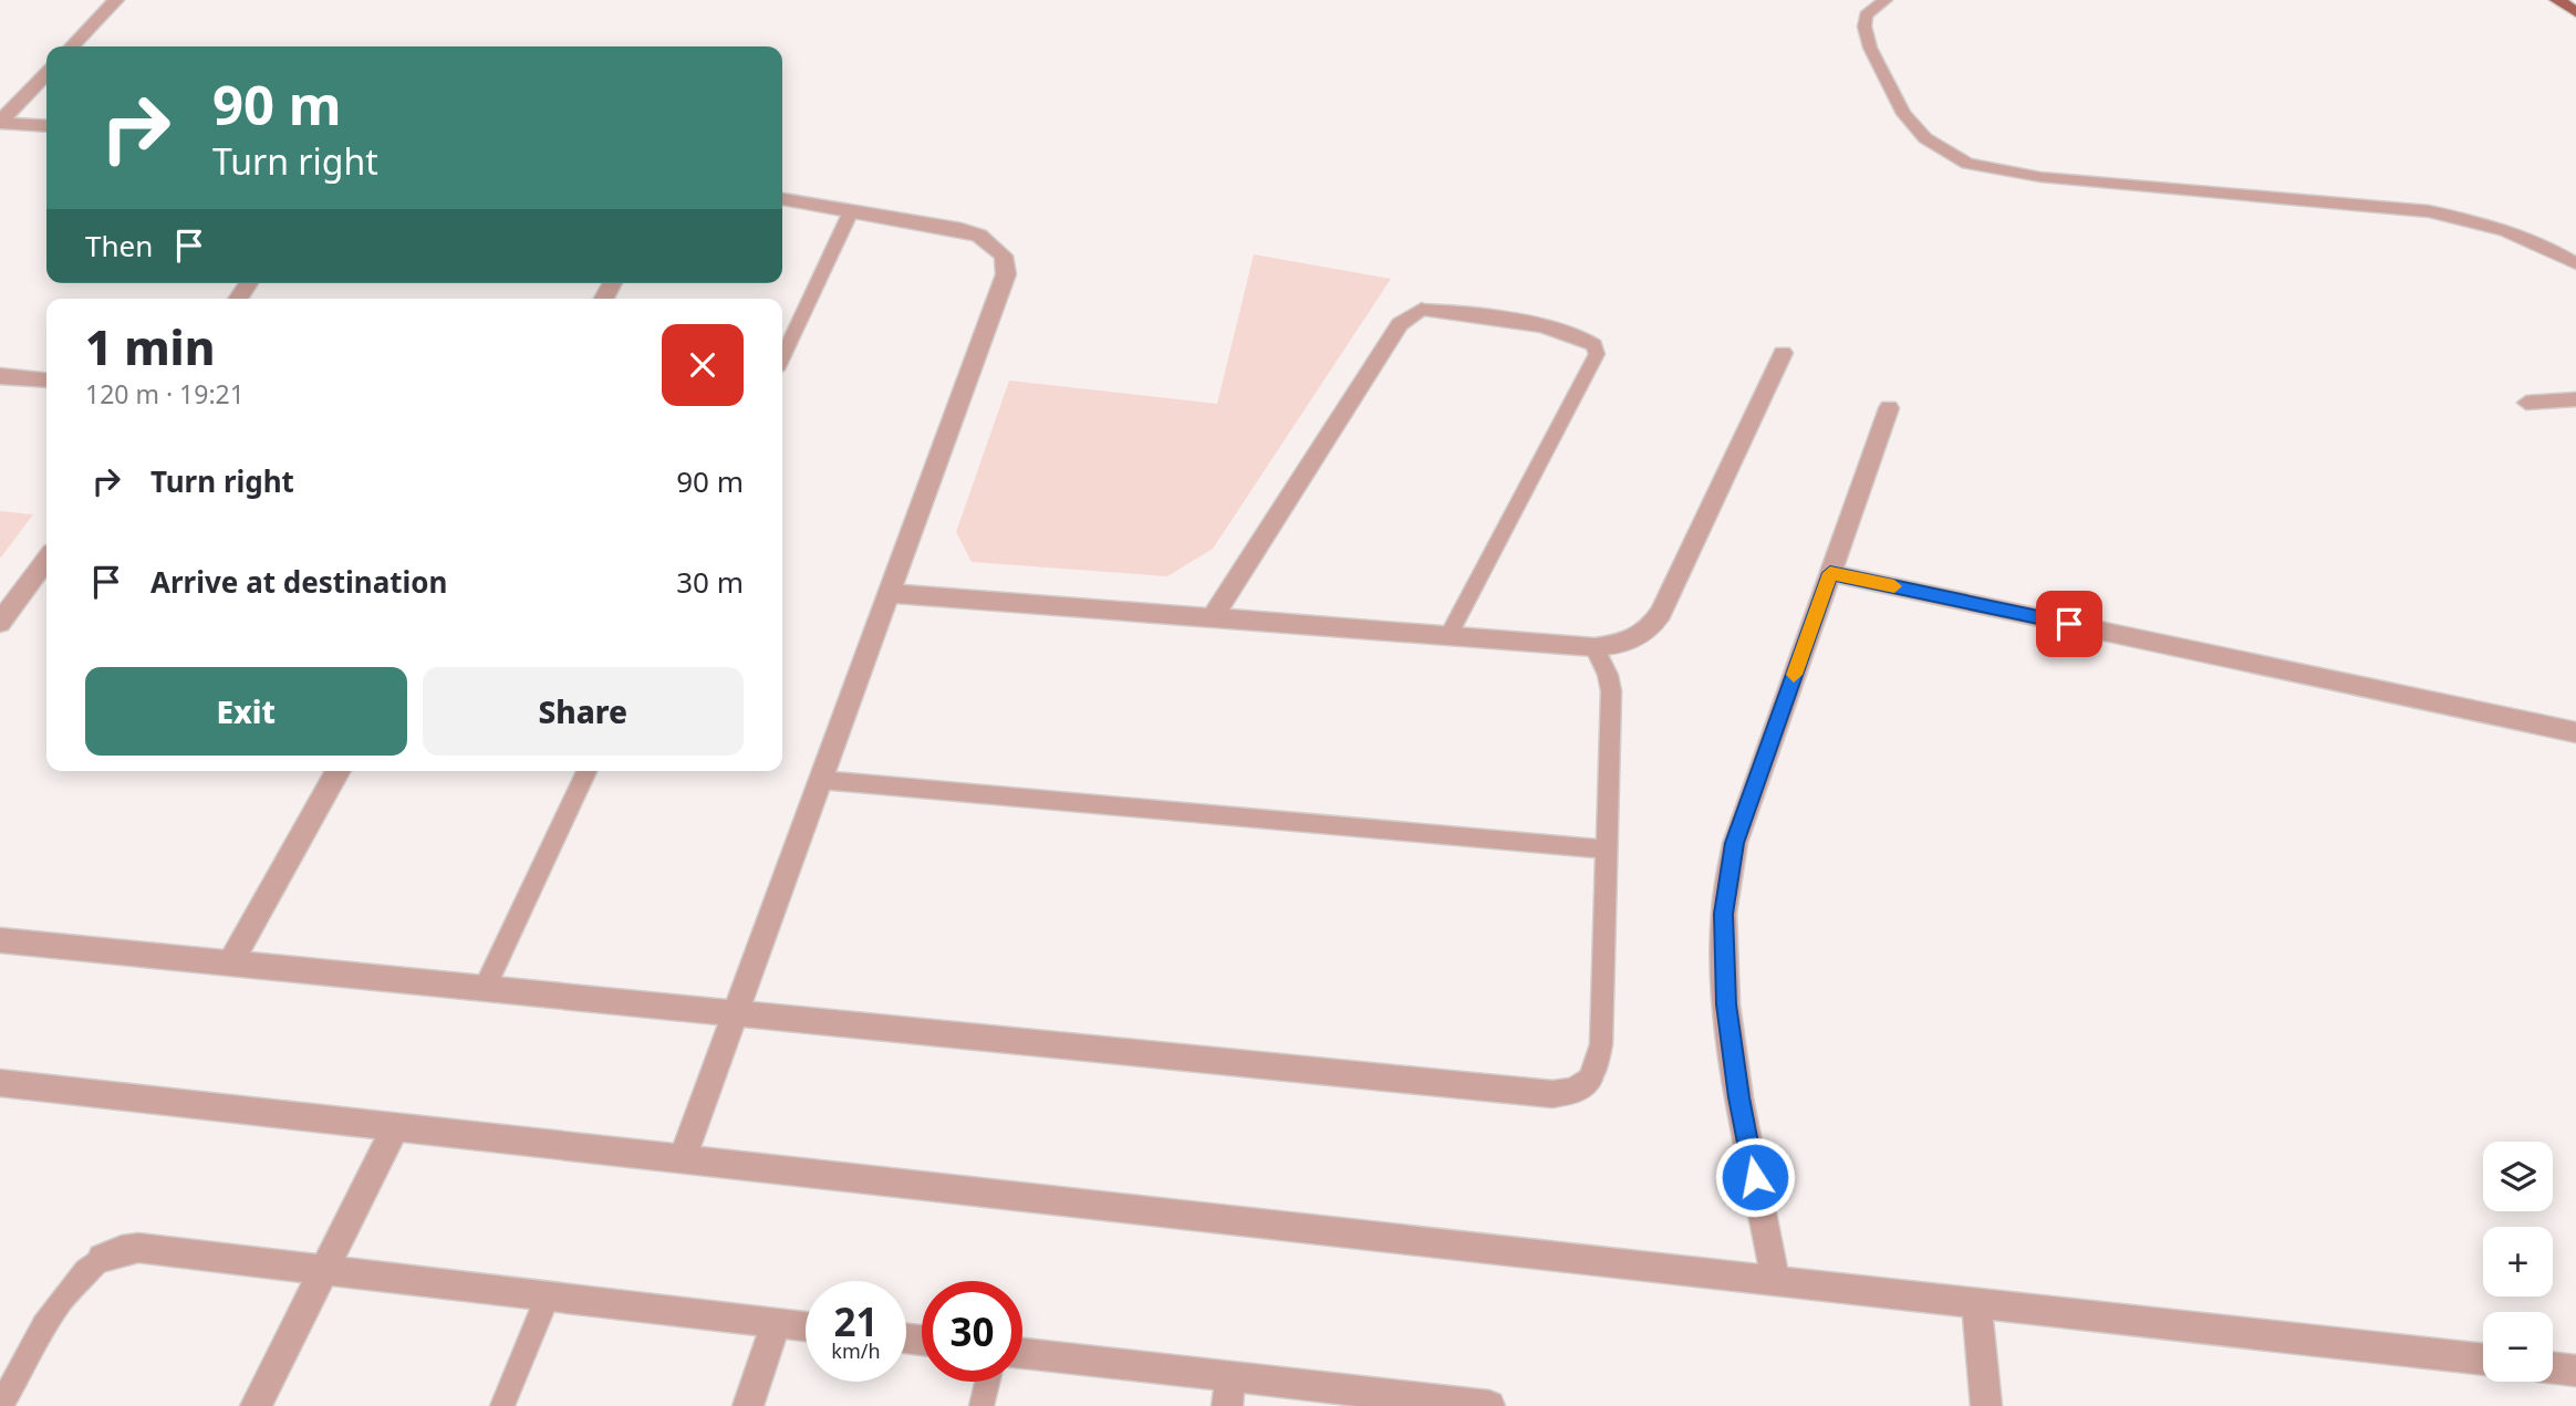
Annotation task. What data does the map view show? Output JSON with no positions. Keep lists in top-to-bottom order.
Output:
{
  "page": {
    "turn": ["90 m", "Turn right"],
    "then": "Then",
    "heading": ["1 min", "120 m · 19:21"],
    "list": [
      {
        "name": "Turn right",
        "value": "90 m"
      },
      {
        "name": "Arrive at destination",
        "value": "30 m"
      }
    ],
    "buttons": ["Exit", "Share"],
    "map_buttons": ["+", "−"],
    "speed": "21 km/h",
    "limit": "30"
  }
}
